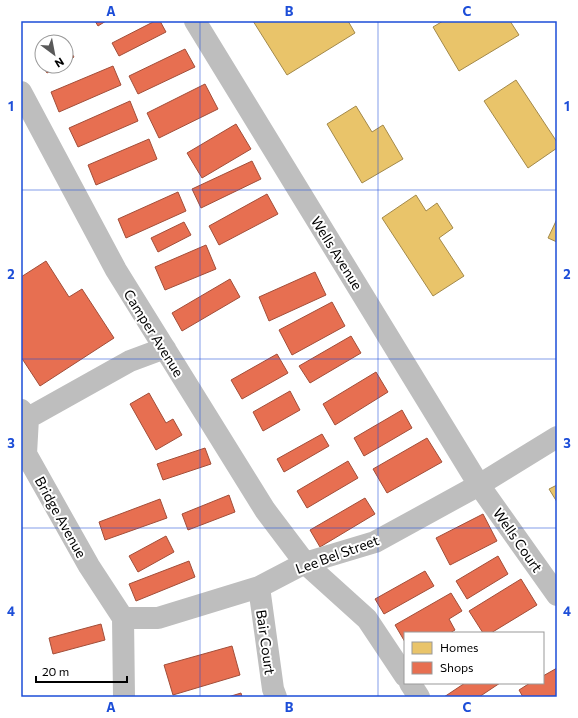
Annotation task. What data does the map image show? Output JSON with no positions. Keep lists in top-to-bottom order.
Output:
{
  "streets": {
    "street": [
      "Wells Avenue",
      "Camper Avenue",
      "Bridge Avenue",
      "Wells Court",
      "Lee Bel Street",
      "Bair Court"
    ]
  },
  "crossings": [
    ["Wells Avenue", "Wells Court"],
    ["Wells Avenue", "Lee Bel Street"],
    ["Camper Avenue", "Lee Bel Street"],
    ["Bridge Avenue", "Lee Bel Street"],
    ["Wells Court", "Lee Bel Street"],
    ["Lee Bel Street", "Bair Court"]
  ],
  "legend": ["Homes", "Shops"],
  "scale_bar": "20 m",
  "north": "bottom right",
  "grid": {
    "columns": ["A", "B", "C"],
    "rows": [
      "1",
      "2",
      "3",
      "4"
    ]
  }
}
